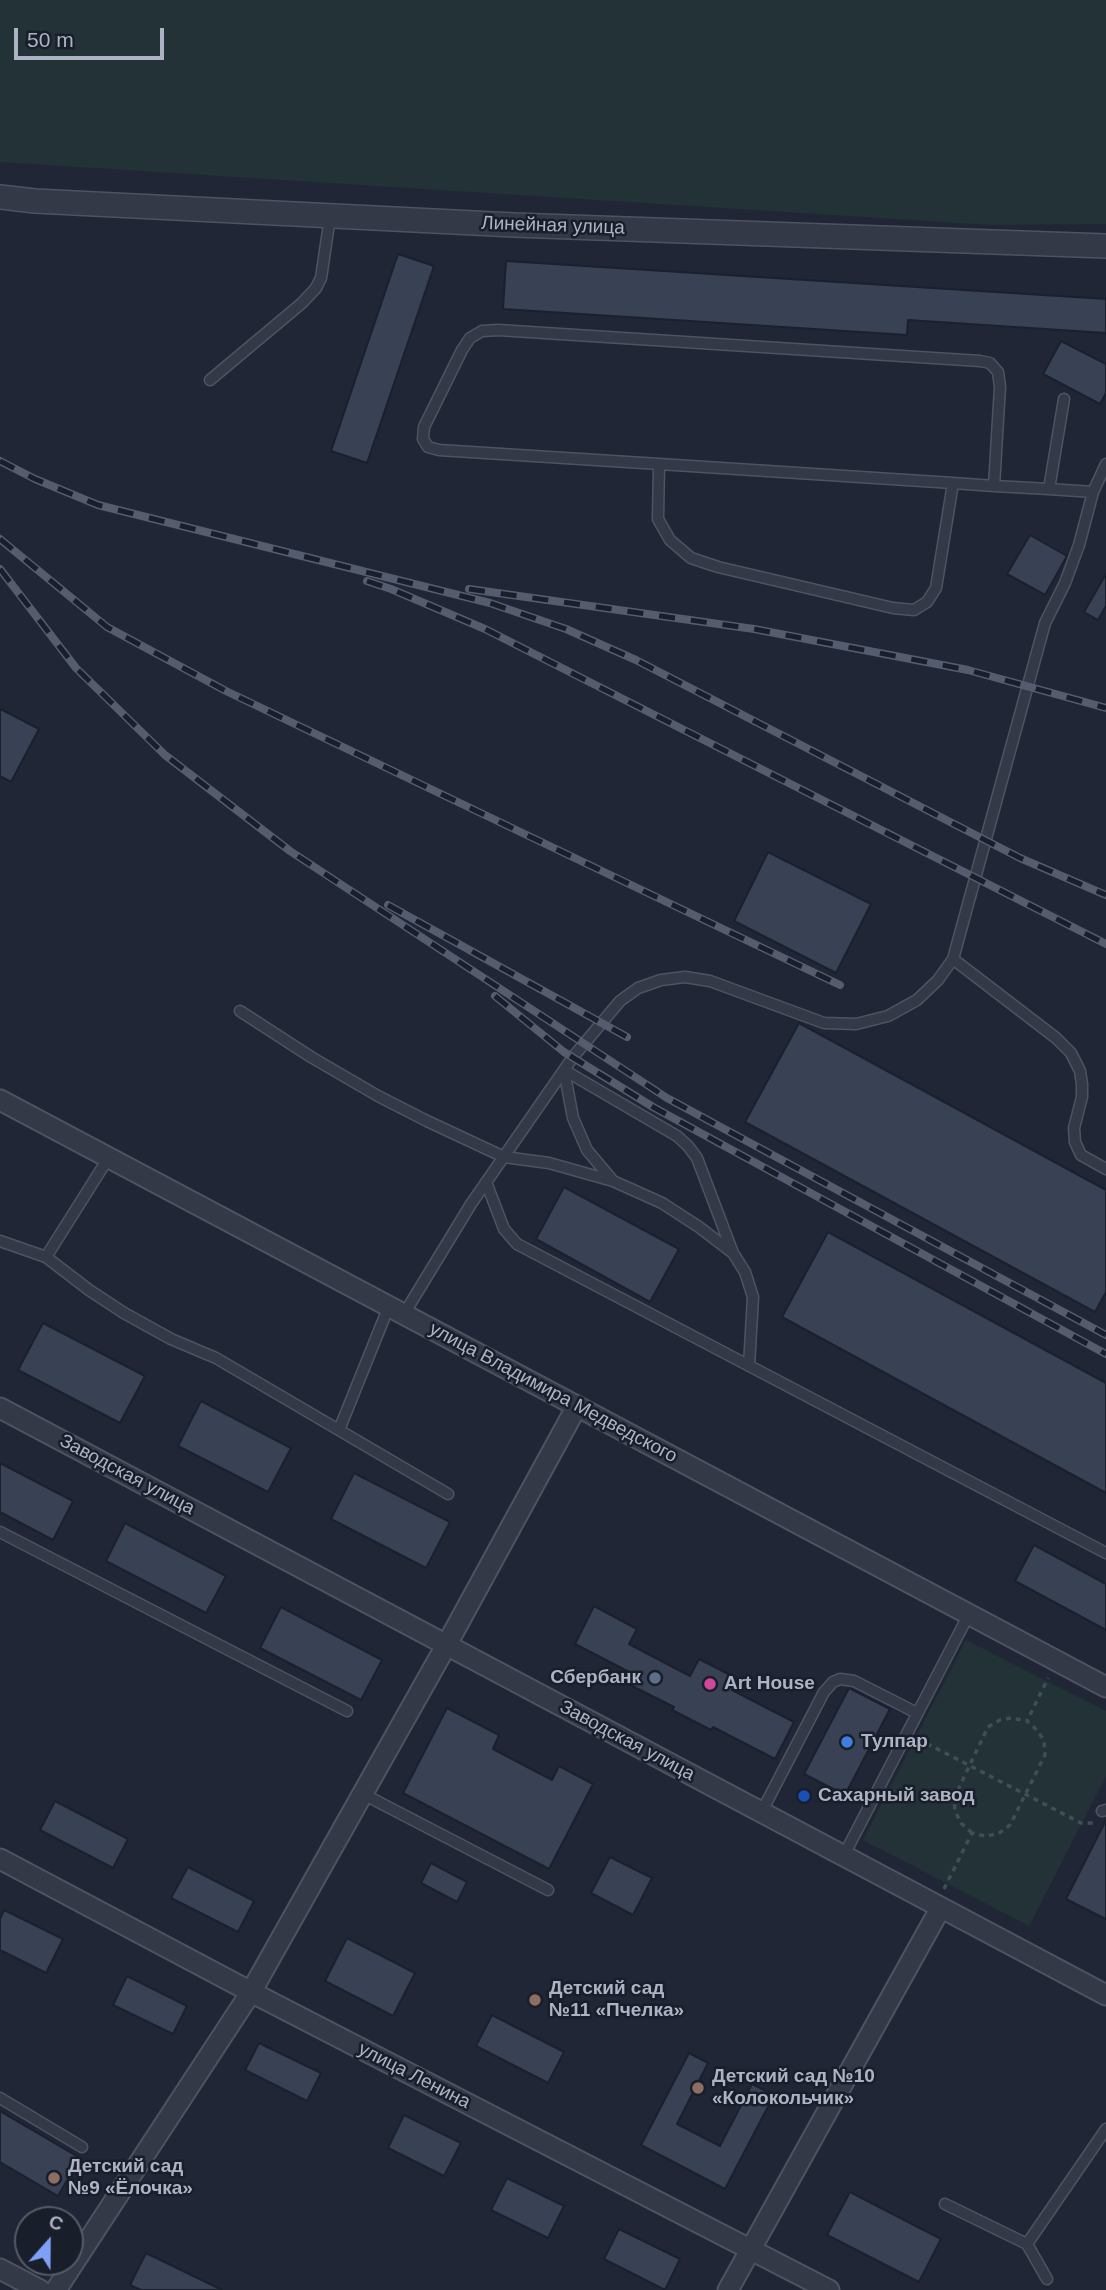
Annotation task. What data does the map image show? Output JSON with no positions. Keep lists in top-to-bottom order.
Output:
{
  "streets": {
    "street": [
      "Линейная улица",
      "улица Владимира Медведского",
      "Заводская улица",
      "улица Ленина"
    ]
  },
  "places": [
    "Сбербанк",
    "Art House",
    "Тулпар",
    "Сахарный завод",
    "Детский сад №11 «Пчелка»",
    "Детский сад №10 «Колокольчик»",
    "Детский сад №9 «Ёлочка»"
  ],
  "scale_bar": "50 m",
  "north": "top"
}
